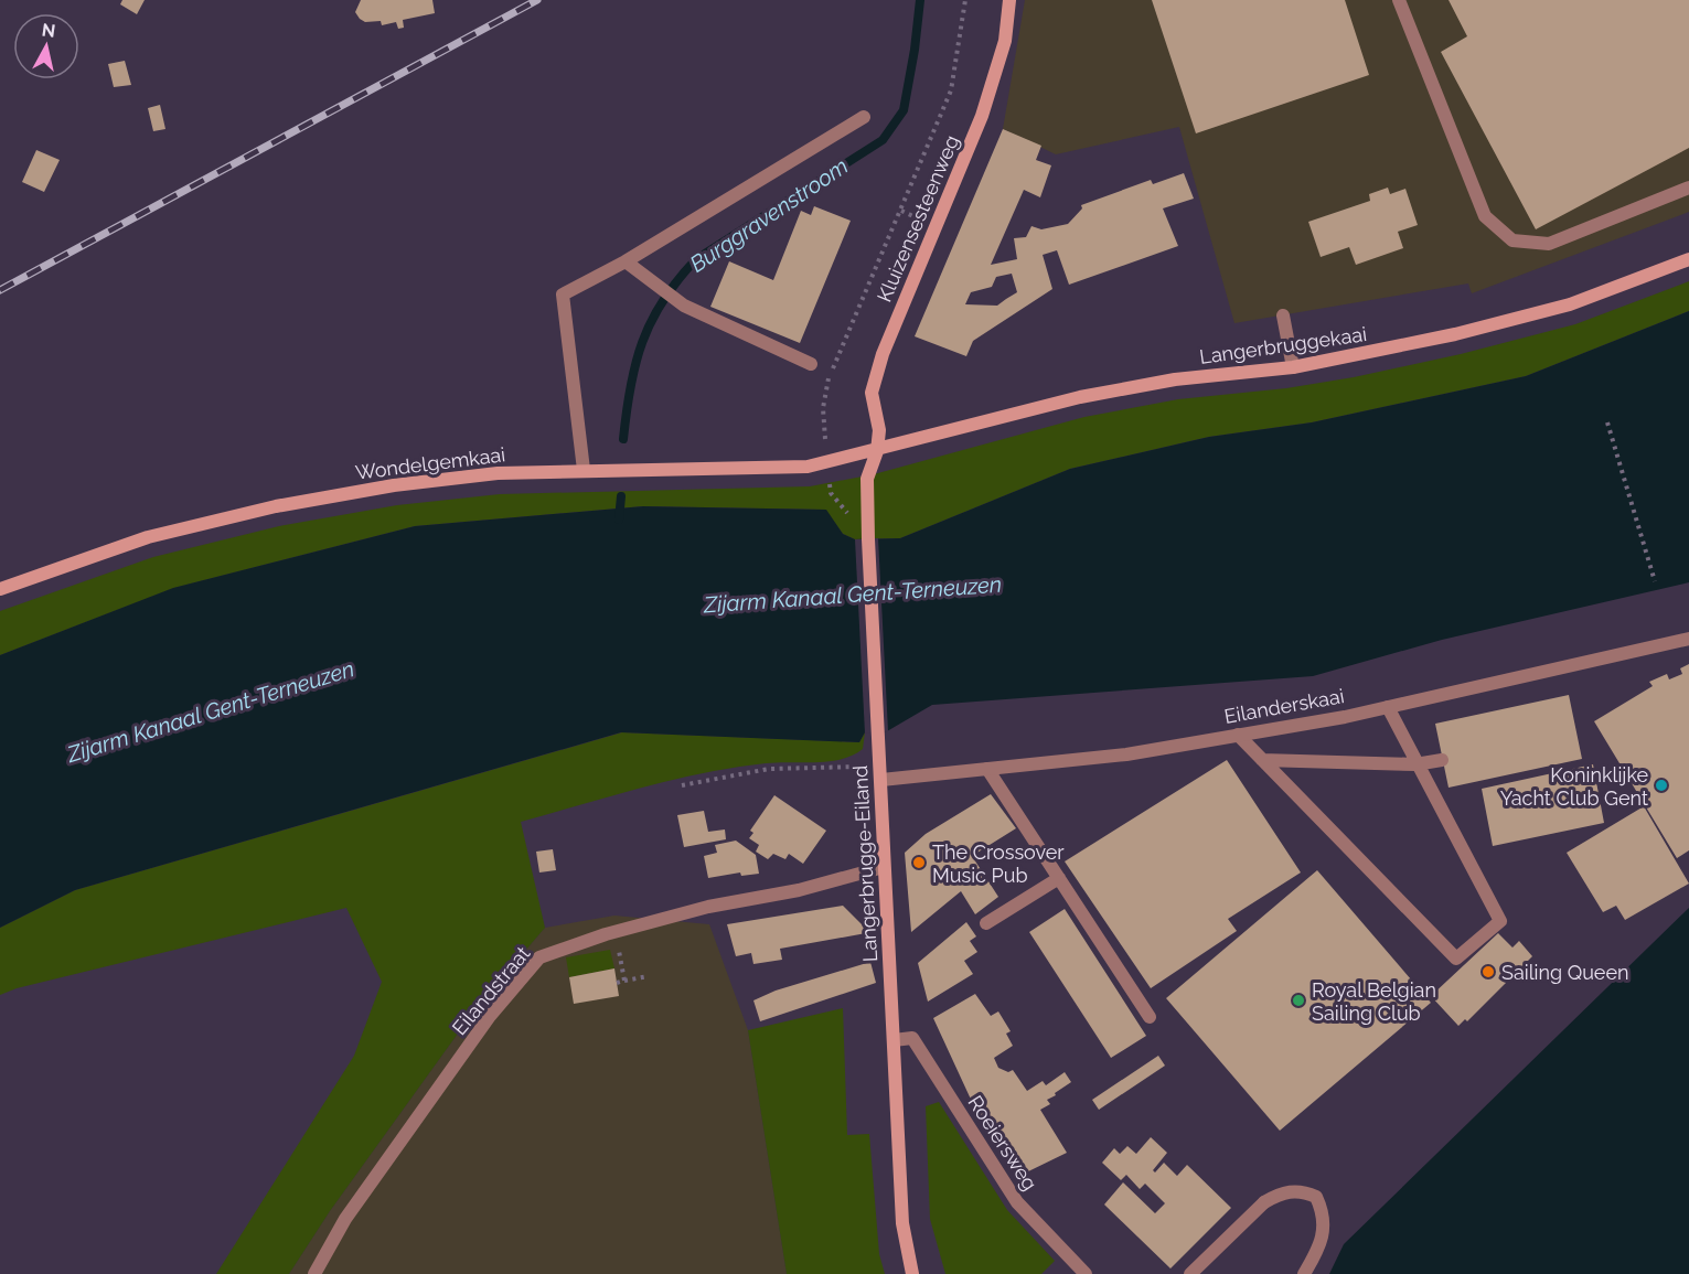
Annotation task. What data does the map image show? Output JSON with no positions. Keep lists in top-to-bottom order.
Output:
{
  "streets": {
    "main road": [
      "Kluizensesteenweg",
      "Langerbruggekaai",
      "Wondelgemkaai",
      "Langerbrugge-Eiland"
    ],
    "street": ["Eilanderskaai", "Eilandstraat", "Roeiersweg"]
  },
  "crossings": [
    ["Kluizensesteenweg", "Langerbruggekaai"],
    ["Kluizensesteenweg", "Wondelgemkaai"],
    ["Kluizensesteenweg", "Langerbrugge-Eiland"],
    ["Langerbruggekaai", "Wondelgemkaai"],
    ["Langerbruggekaai", "Langerbrugge-Eiland"],
    ["Wondelgemkaai", "Langerbrugge-Eiland"],
    ["Eilanderskaai", "Langerbrugge-Eiland"],
    ["Langerbrugge-Eiland", "Eilandstraat"],
    ["Langerbrugge-Eiland", "Roeiersweg"]
  ],
  "water": ["Burggravenstroom", "Zijarm Kanaal Gent-Terneuzen"],
  "places": [
    "Koninklijke Yacht Club Gent",
    "The Crossover Music Pub",
    "Sailing Queen",
    "Royal Belgian Sailing Club"
  ],
  "north": "top"
}
